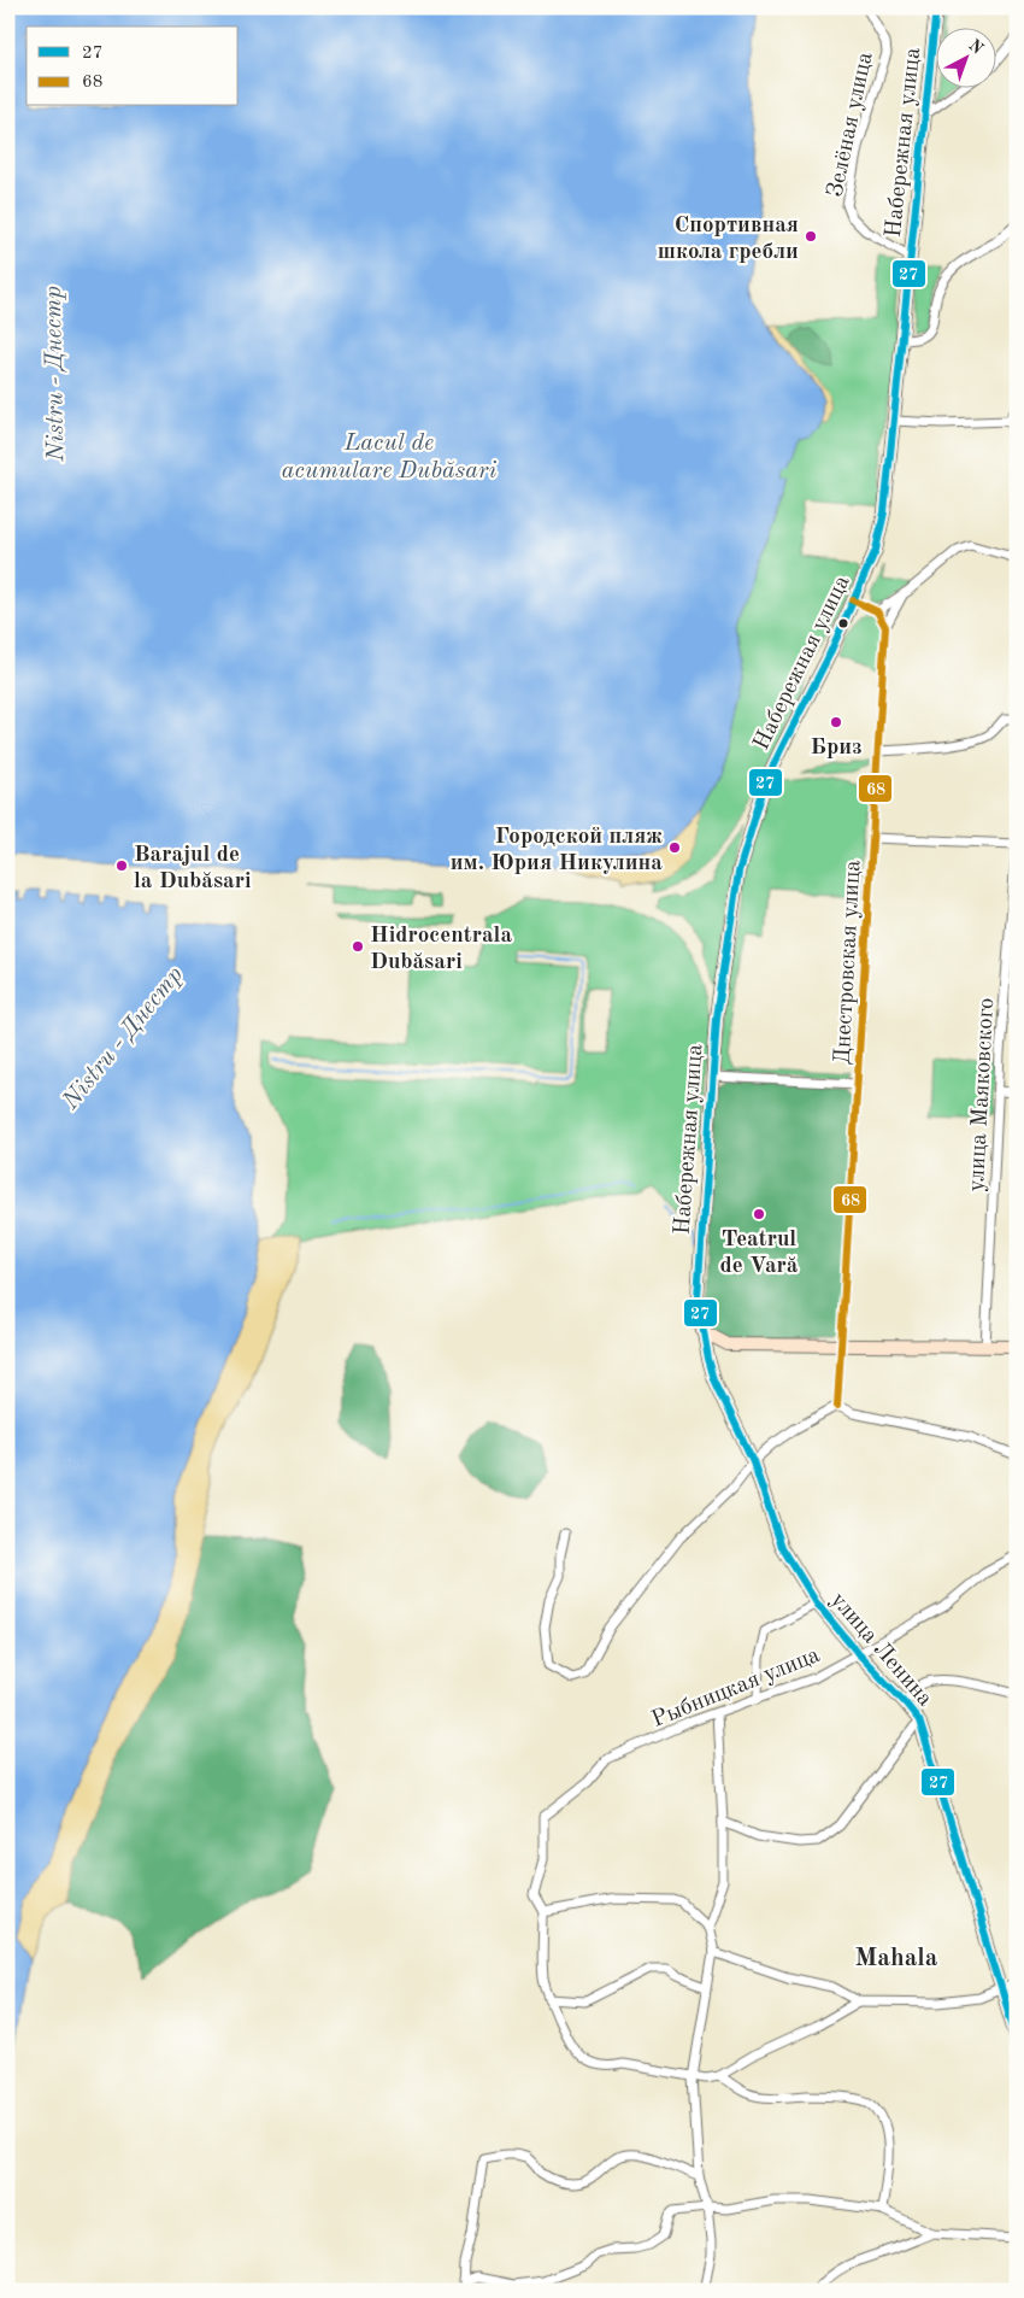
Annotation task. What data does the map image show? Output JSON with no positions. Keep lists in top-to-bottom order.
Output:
{
  "streets": {
    "street": [
      "Зелёная улица",
      "Набережная улица",
      "Днестровская улица",
      "улица Маяковского",
      "улица Ленина",
      "Рыбницкая улица"
    ]
  },
  "crossings": [
    ["Зелёная улица", "Набережная улица"],
    ["Набережная улица", "улица Ленина"],
    ["улица Ленина", "Рыбницкая улица"]
  ],
  "districts": ["Mahala"],
  "water": ["Nistru - Днестр", "Lacul de acumulare Dubăsari"],
  "places": [
    "Спортивная школа гребли",
    "Бриз",
    "Городской пляж им. Юрия Никулина",
    "Barajul de la Dubăsari",
    "Hidrocentrala Dubăsari",
    "Teatrul de Vară"
  ],
  "lines": ["transit line 27", "transit line 68"],
  "legend": ["27", "68"],
  "north": "top right"
}
